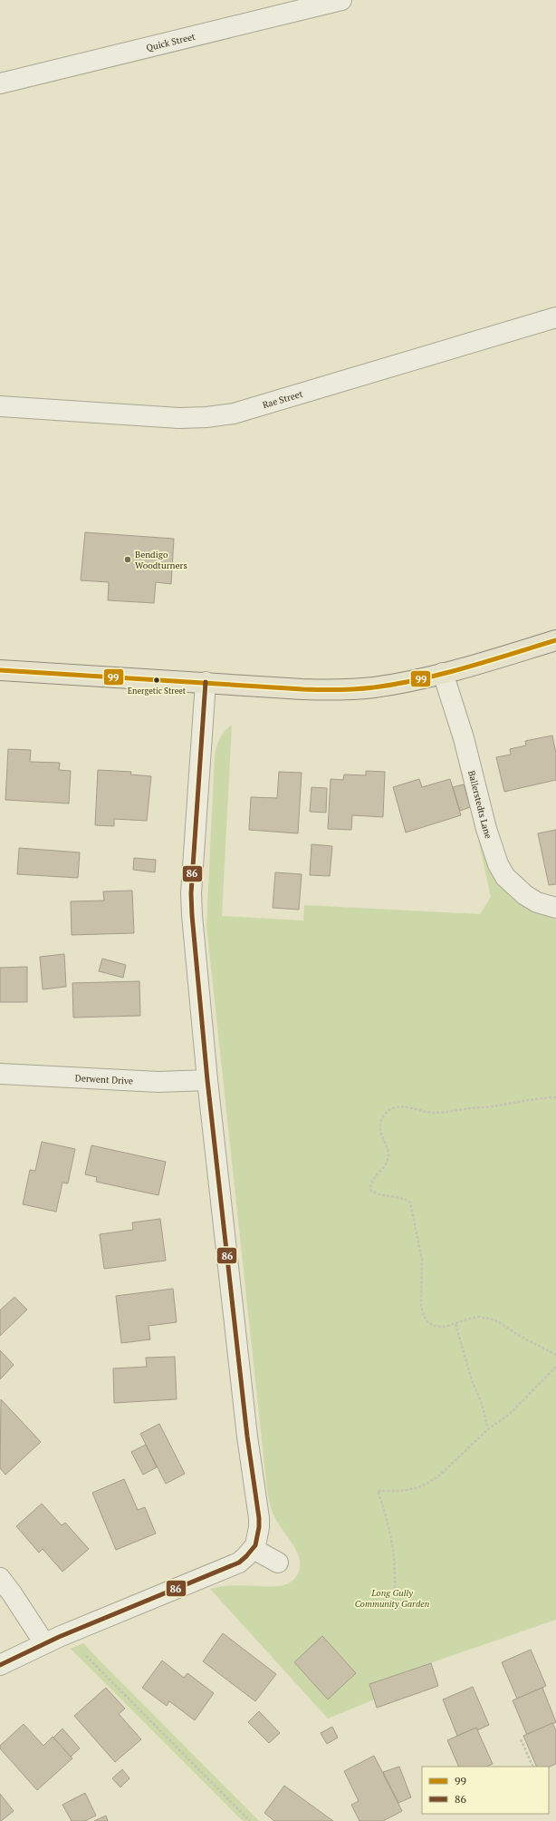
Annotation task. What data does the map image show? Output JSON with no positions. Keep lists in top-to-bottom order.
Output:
{
  "streets": {
    "street": [
      "Quick Street",
      "Rae Street",
      "Ballerstedts Lane",
      "Derwent Drive"
    ]
  },
  "parks": ["Long Gully Community Garden"],
  "places": ["Bendigo Woodturners", "Energetic Street"],
  "lines": ["transit line 99", "transit line 86"],
  "legend": ["99", "86"]
}
